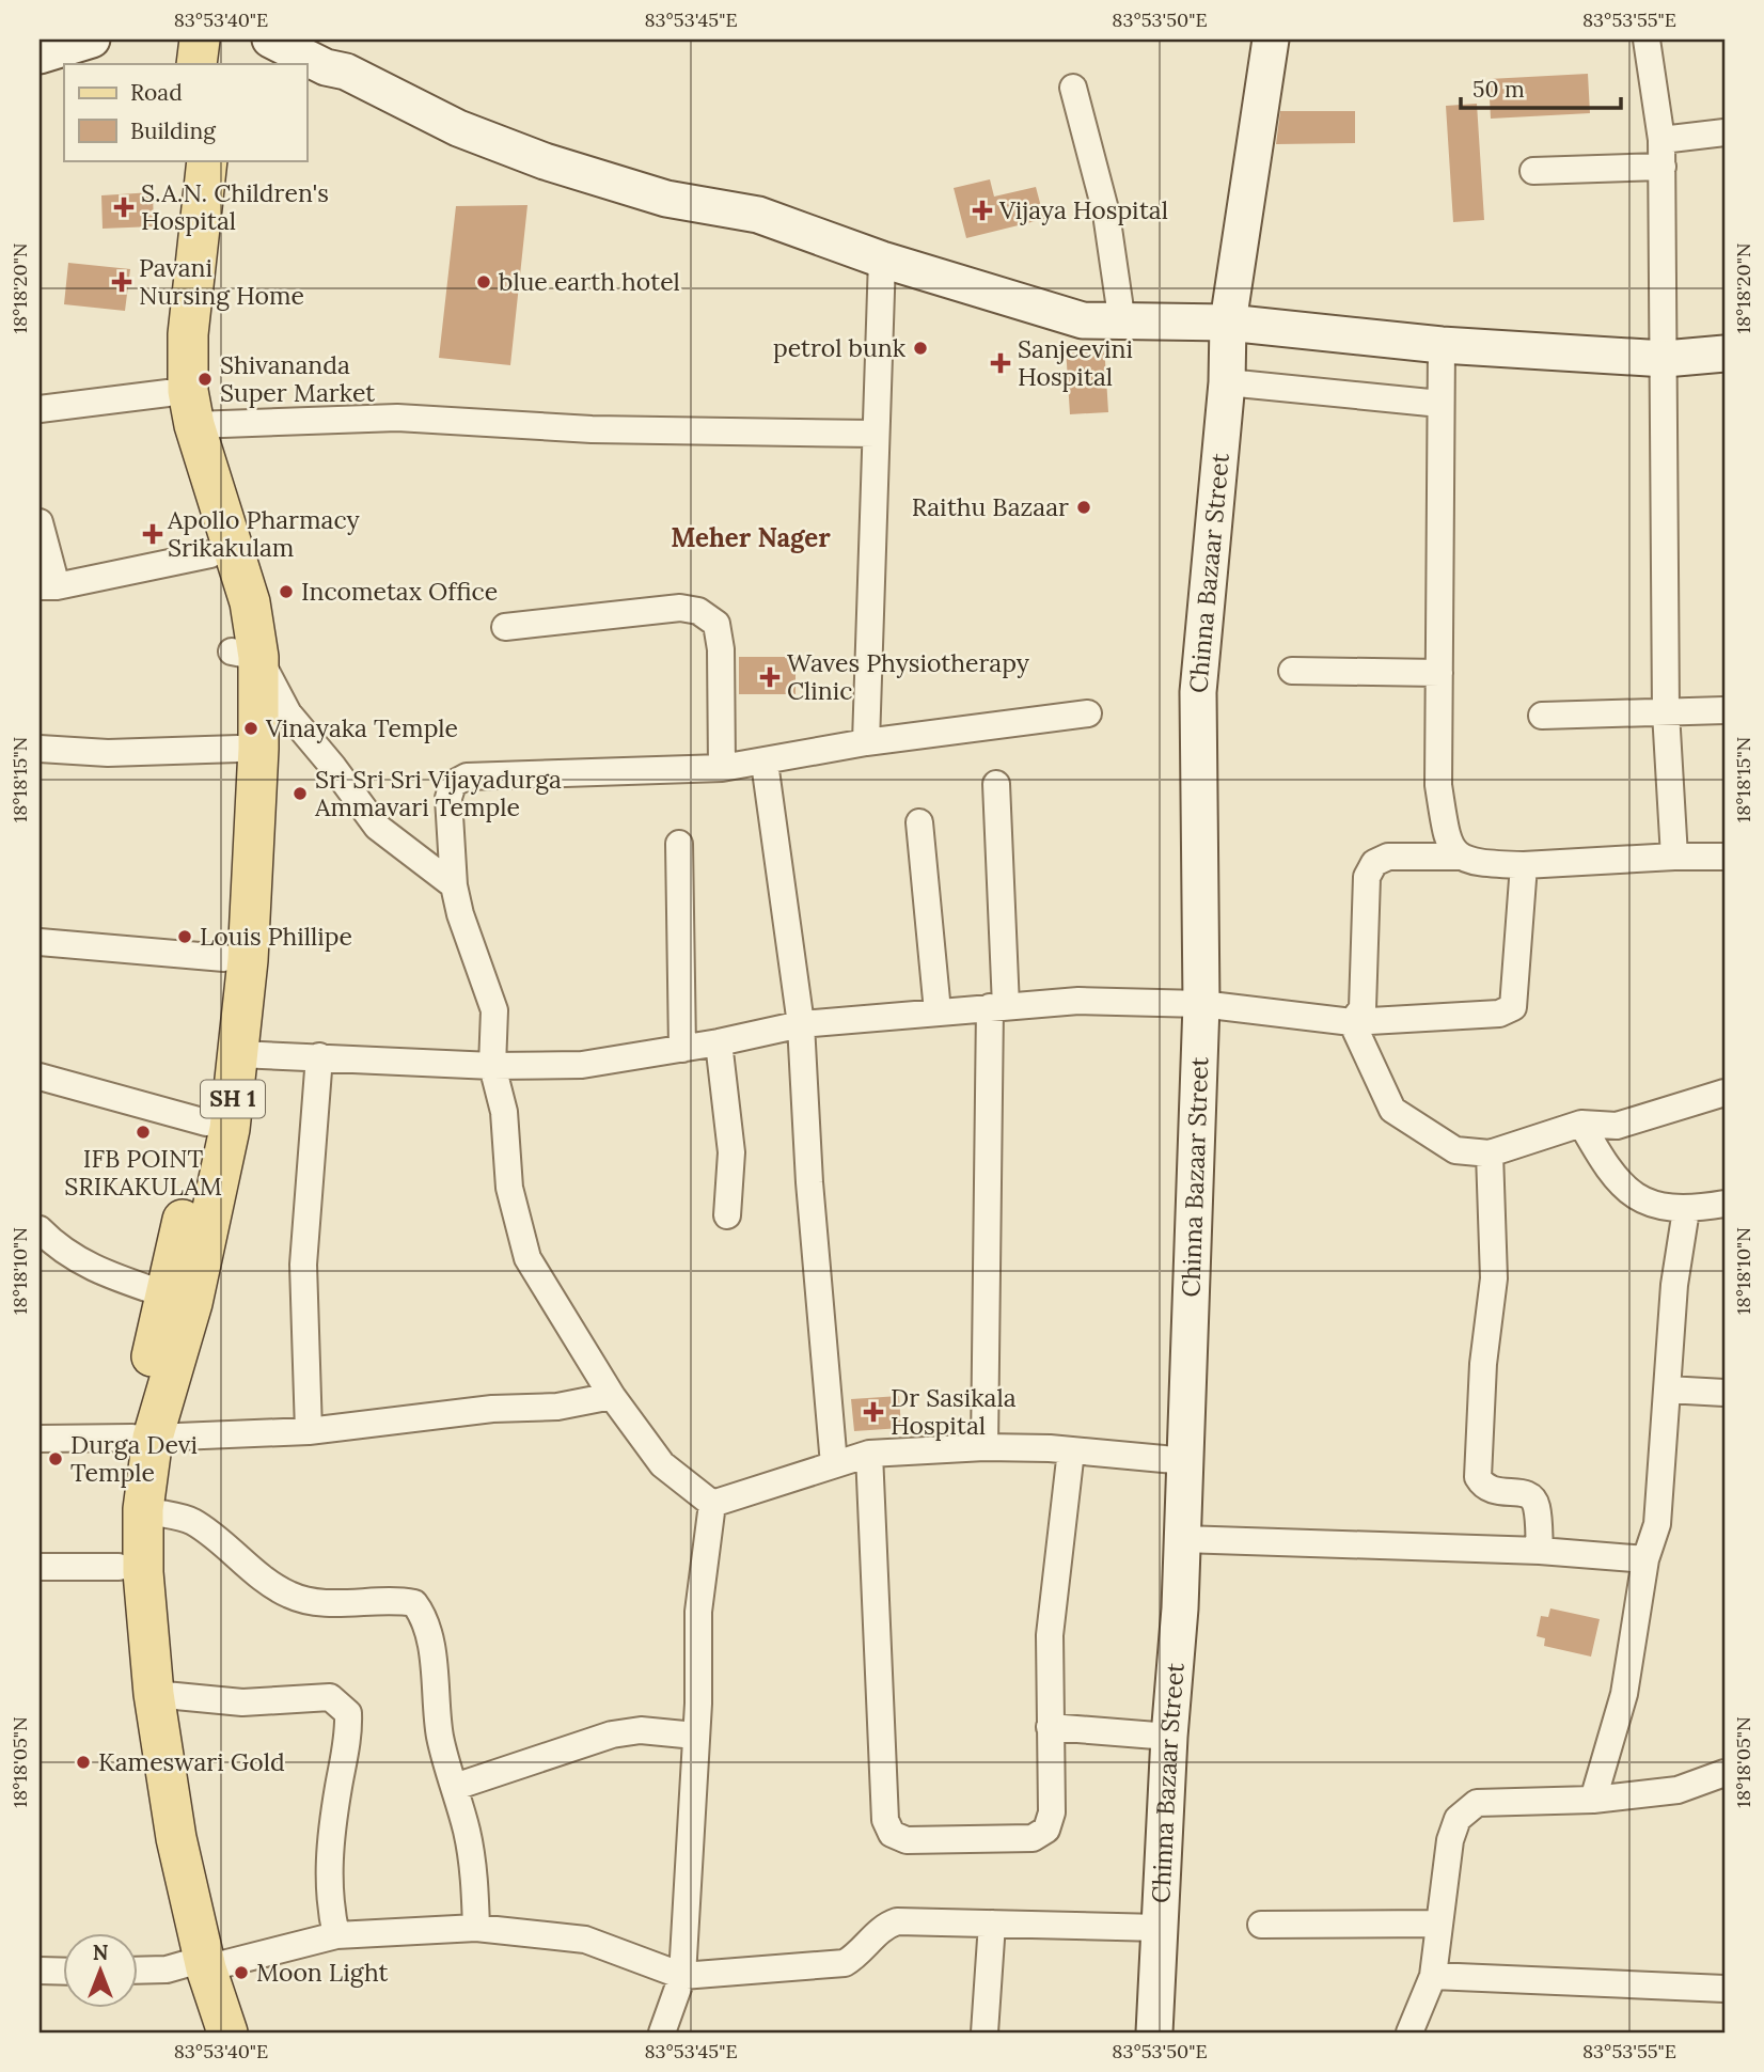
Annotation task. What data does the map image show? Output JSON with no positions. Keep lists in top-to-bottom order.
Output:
{
  "streets": {
    "main road": ["SH 1"],
    "street": ["Chinna Bazaar Street"]
  },
  "districts": ["Meher Nager"],
  "places": {
    "health": [
      "S.A.N. Children's Hospital",
      "Vijaya Hospital",
      "Pavani Nursing Home",
      "Sanjeevini Hospital",
      "Apollo Pharmacy Srikakulam",
      "Waves Physiotherapy Clinic",
      "Dr Sasikala Hospital"
    ],
    "other": [
      "blue earth hotel",
      "petrol bunk",
      "Shivananda Super Market",
      "Raithu Bazaar",
      "Incometax Office",
      "Vinayaka Temple",
      "Sri Sri Sri Vijayadurga Ammavari Temple",
      "Louis Phillipe",
      "IFB POINT SRIKAKULAM",
      "Durga Devi Temple",
      "Kameswari Gold",
      "Moon Light"
    ]
  },
  "legend": ["Road", "Building"],
  "scale_bar": "50 m",
  "north": "top",
  "coordinates": [
    "83°53'40\"E",
    "83°53'45\"E",
    "83°53'50\"E",
    "83°53'55\"E",
    "18°18'20\"N",
    "18°18'15\"N",
    "18°18'10\"N",
    "18°18'05\"N"
  ]
}
